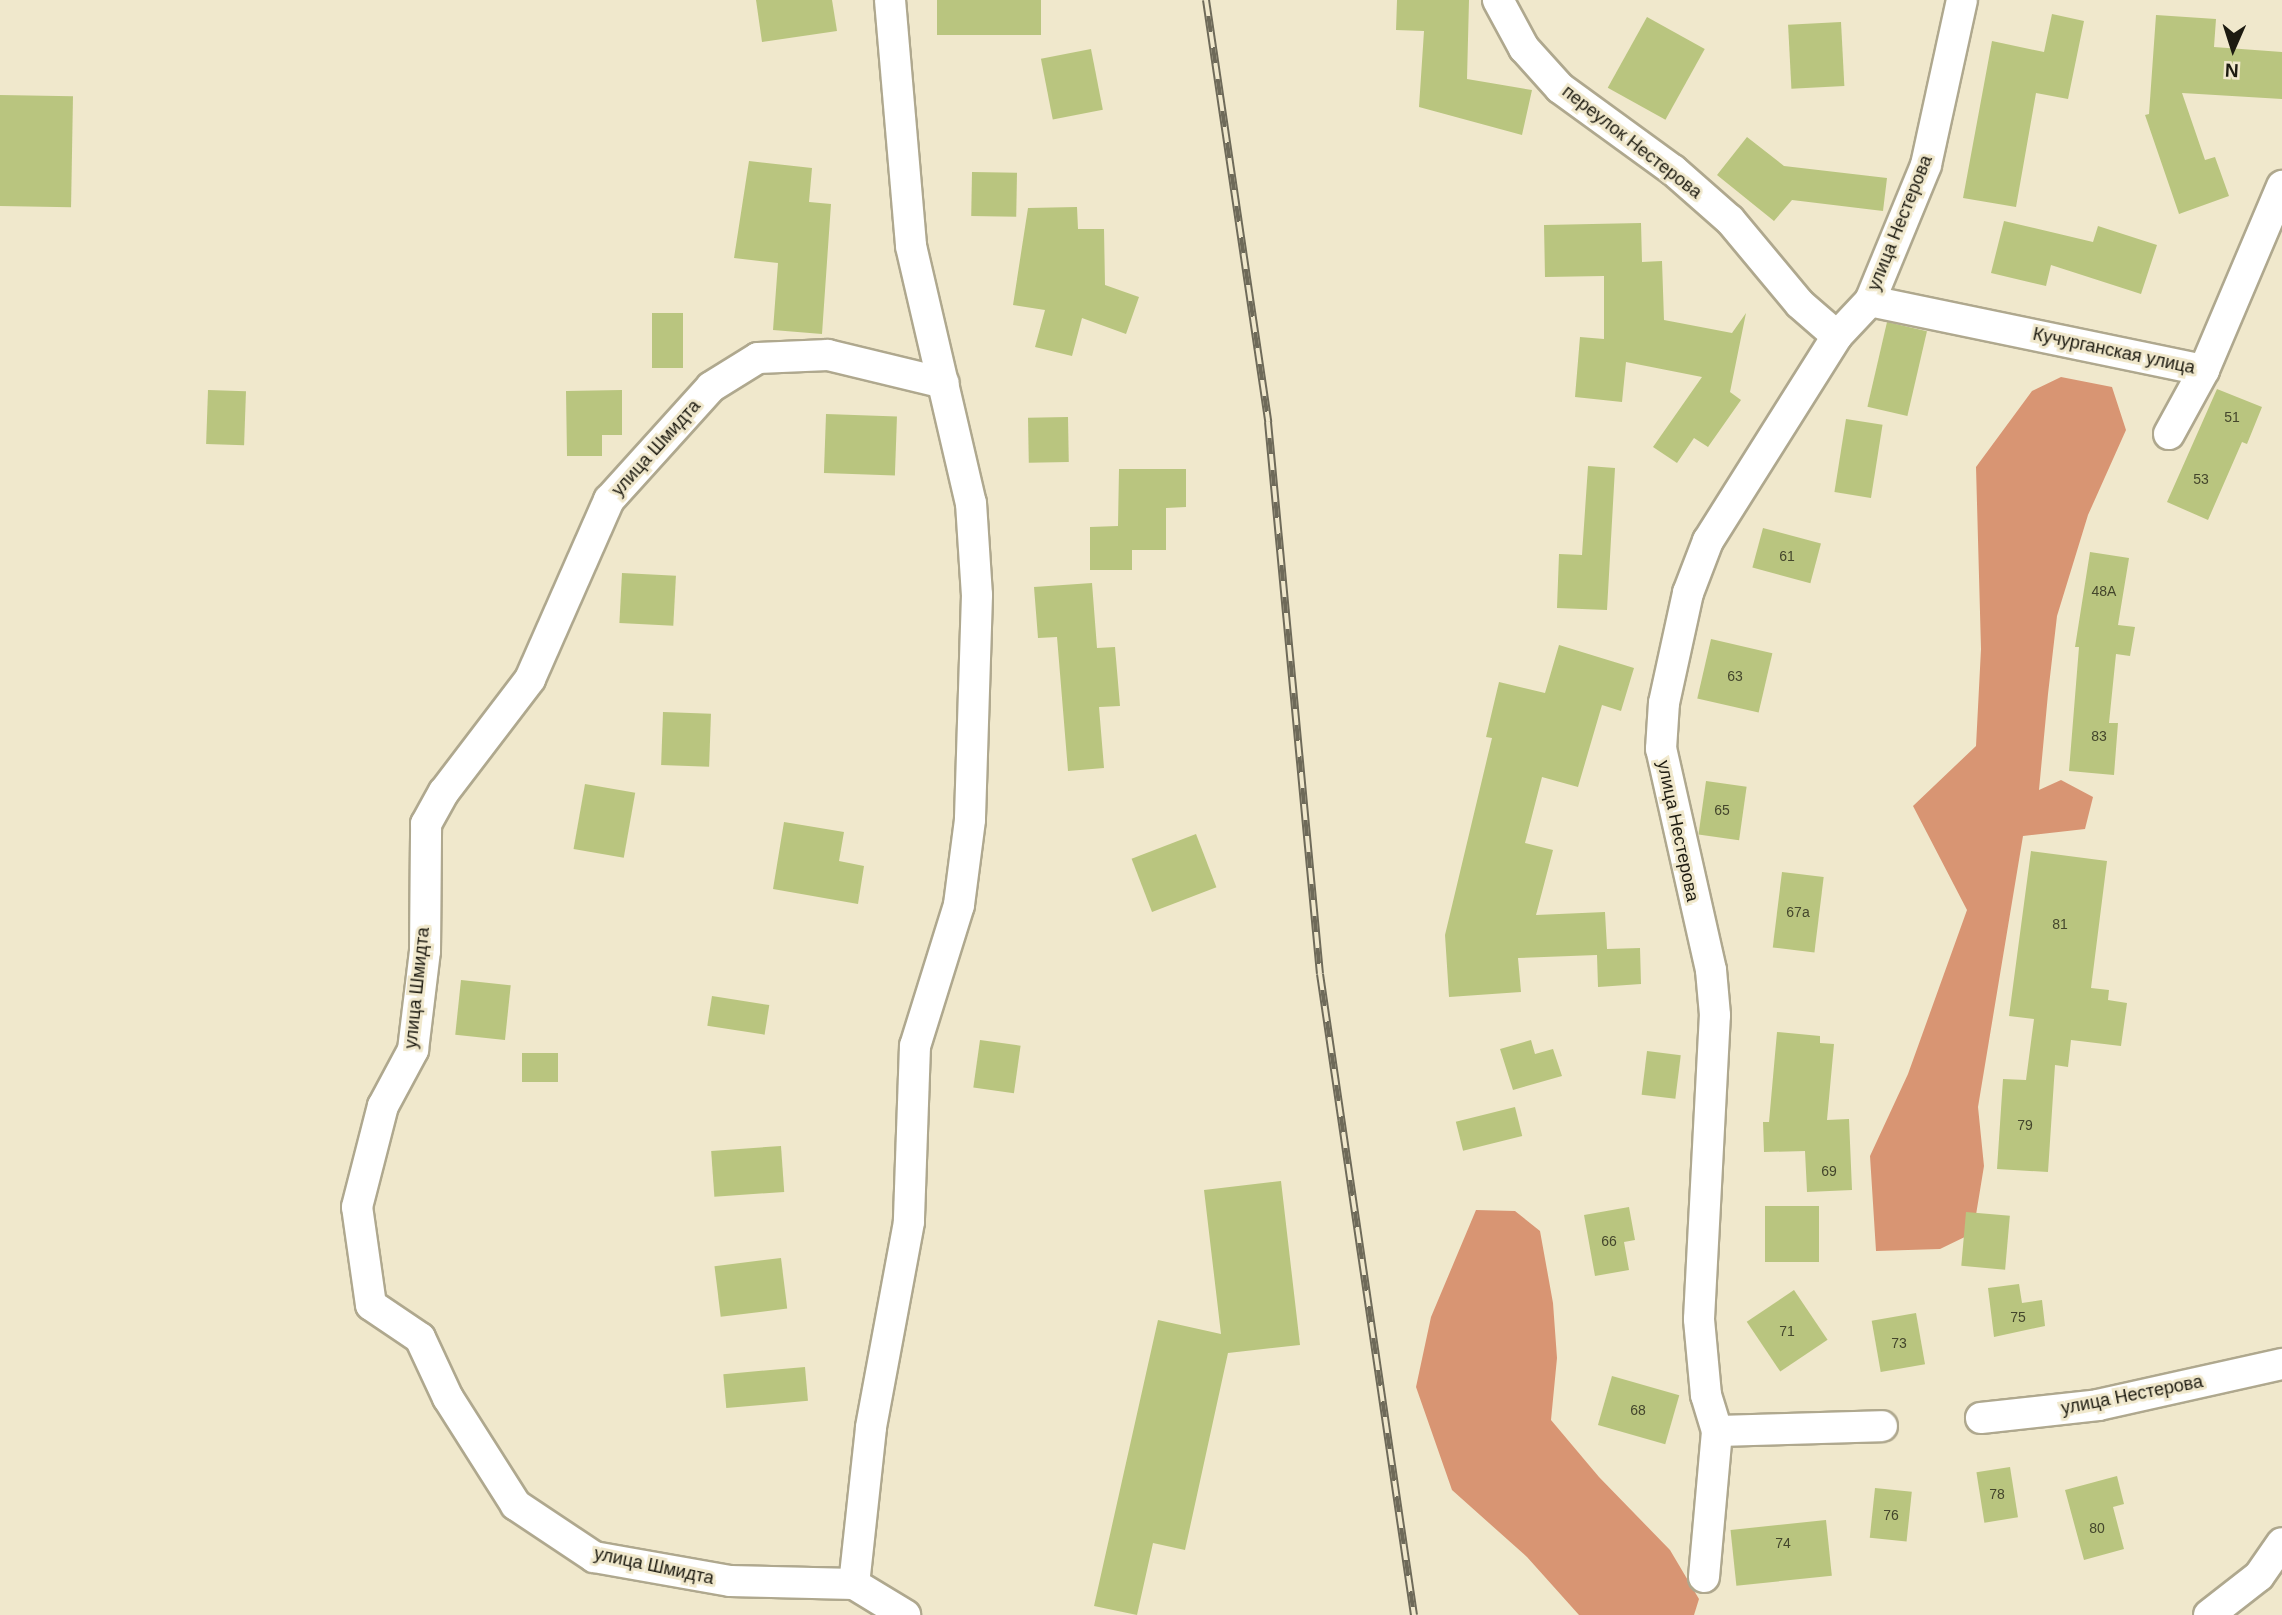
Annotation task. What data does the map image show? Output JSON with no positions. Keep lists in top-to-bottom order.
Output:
{
  "streets": {
    "street": [
      "переулок Нестерова",
      "улица Нестерова",
      "Кучурганская улица",
      "улица Шмидта"
    ]
  },
  "crossings": [
    ["переулок Нестерова", "улица Нестерова"],
    ["улица Нестерова", "Кучурганская улица"]
  ],
  "house_numbers": [
    "51",
    "53",
    "61",
    "48А",
    "63",
    "83",
    "65",
    "67а",
    "81",
    "79",
    "69",
    "66",
    "75",
    "71",
    "73",
    "68",
    "78",
    "76",
    "80",
    "74"
  ],
  "north": "bottom"
}
